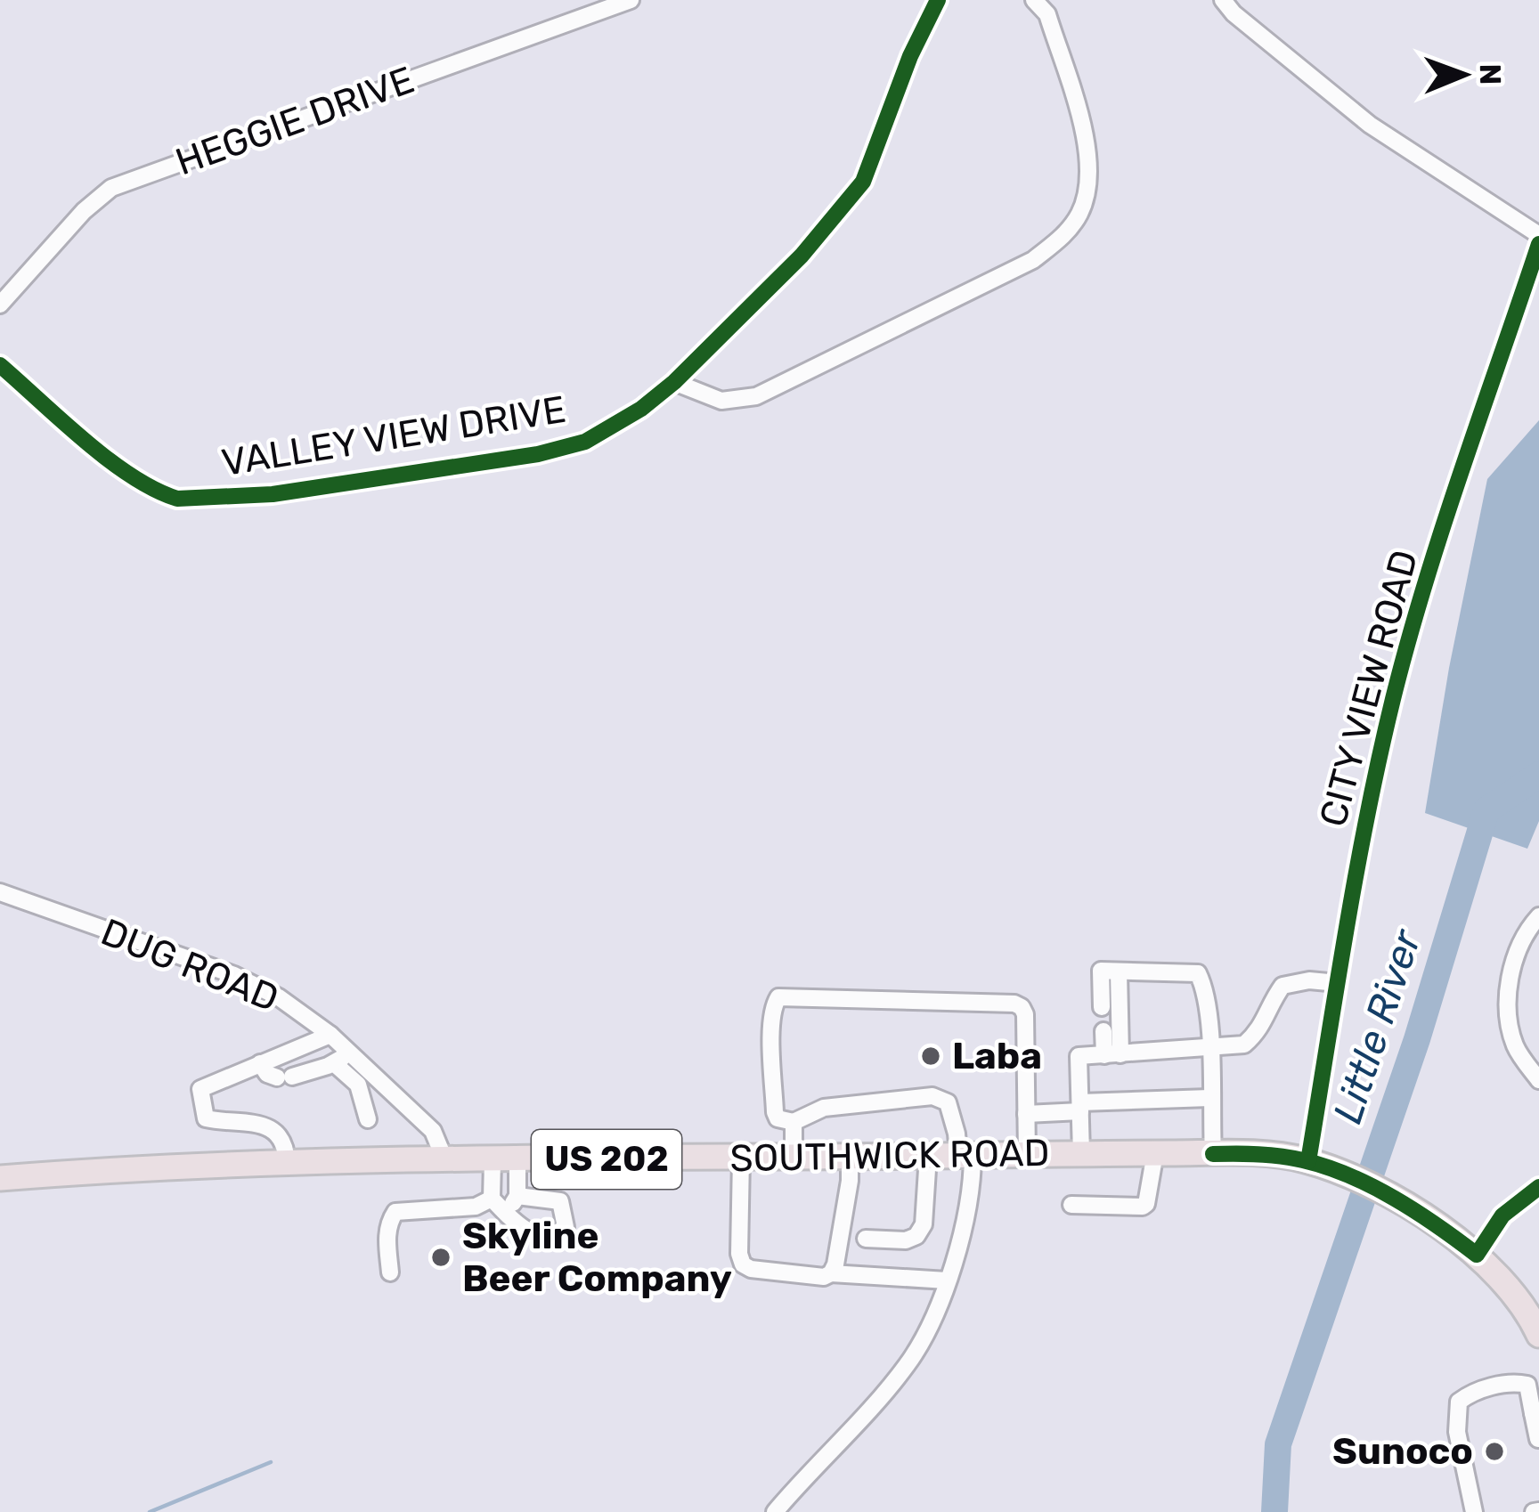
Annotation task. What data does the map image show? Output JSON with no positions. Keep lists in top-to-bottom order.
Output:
{
  "streets": {
    "highway": ["SOUTHWICK ROAD", "US 202"],
    "street": [
      "HEGGIE DRIVE",
      "VALLEY VIEW DRIVE",
      "CITY VIEW ROAD",
      "DUG ROAD"
    ]
  },
  "crossings": [
    ["CITY VIEW ROAD", "SOUTHWICK ROAD"],
    ["CITY VIEW ROAD", "US 202"],
    ["DUG ROAD", "SOUTHWICK ROAD"],
    ["SOUTHWICK ROAD", "US 202"]
  ],
  "water": ["Little River"],
  "places": ["Laba", "Skyline Beer Company", "Sunoco"],
  "north": "right"
}
